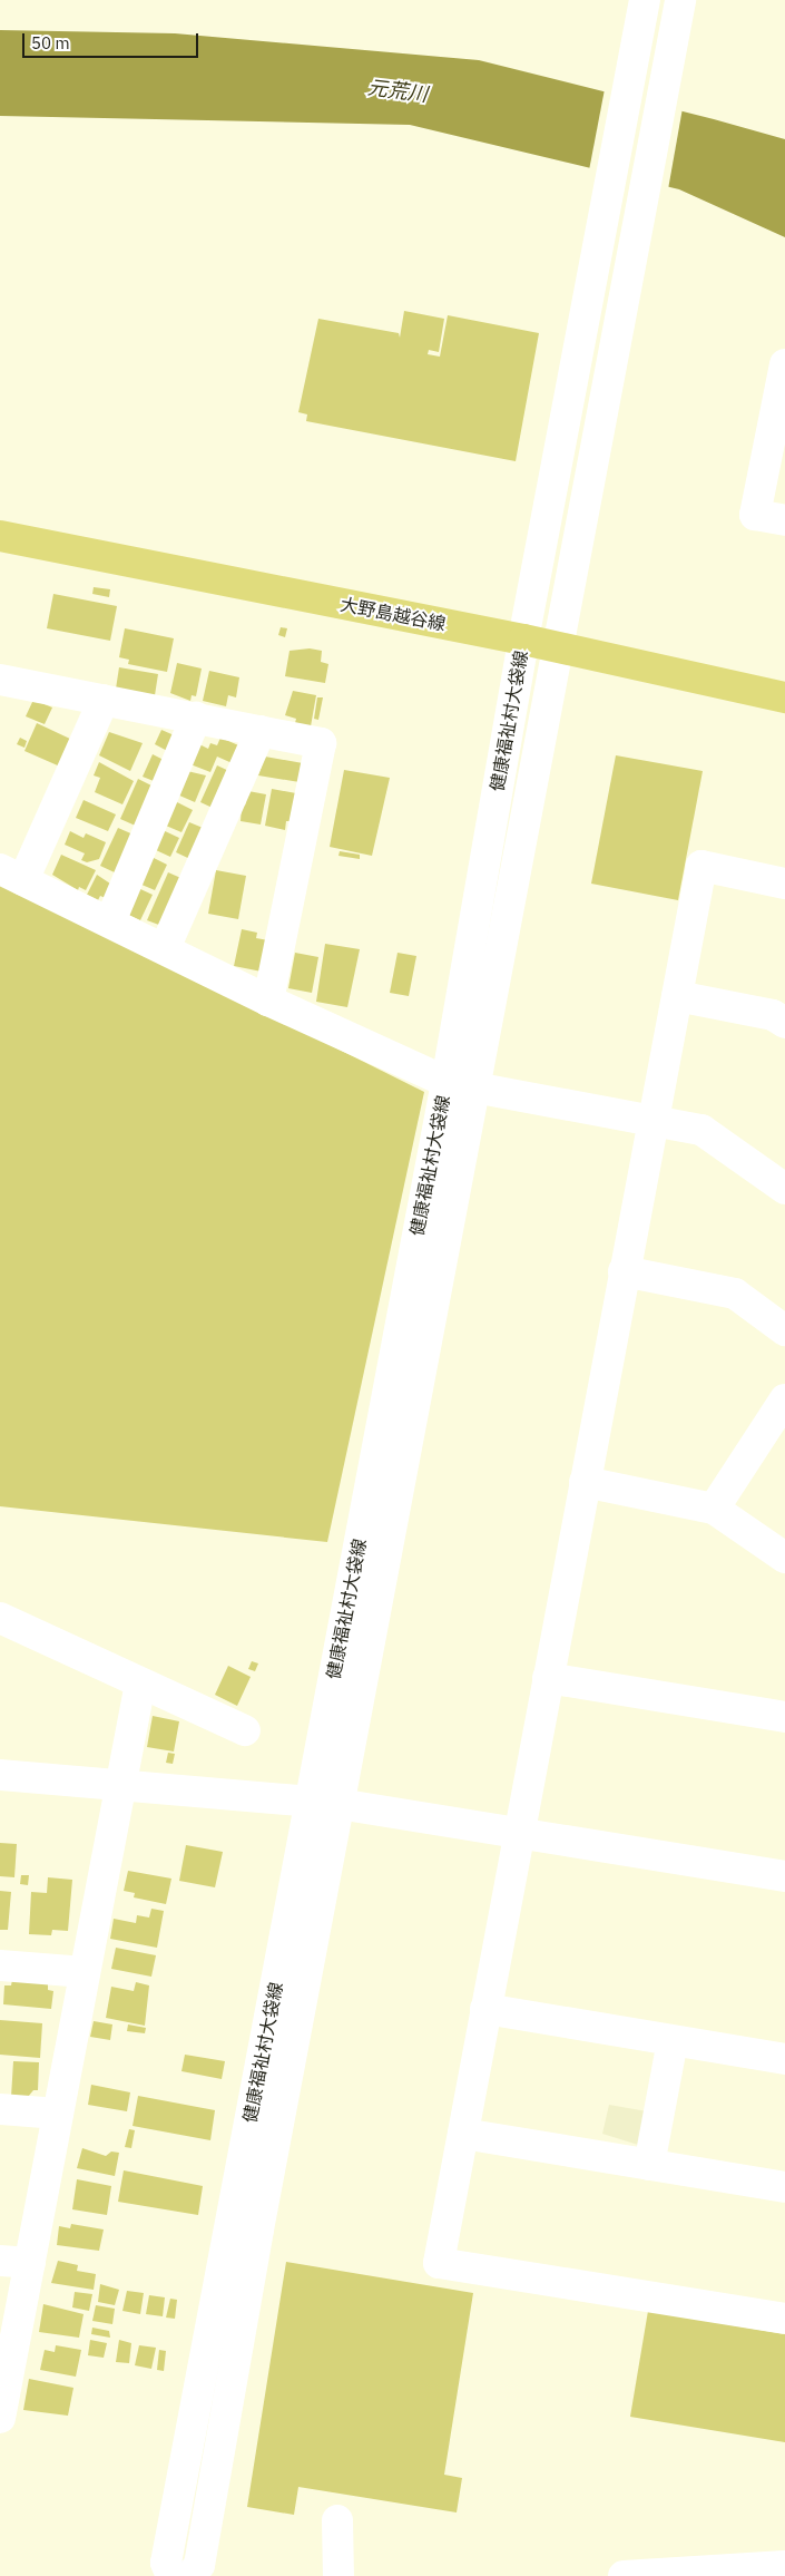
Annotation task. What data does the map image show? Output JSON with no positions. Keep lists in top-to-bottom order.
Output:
{
  "streets": {
    "main road": ["大野島越谷線"],
    "street": ["健康福祉村大袋線"]
  },
  "crossings": [
    ["大野島越谷線", "健康福祉村大袋線"]
  ],
  "water": ["元荒川"],
  "scale_bar": "50 m"
}
